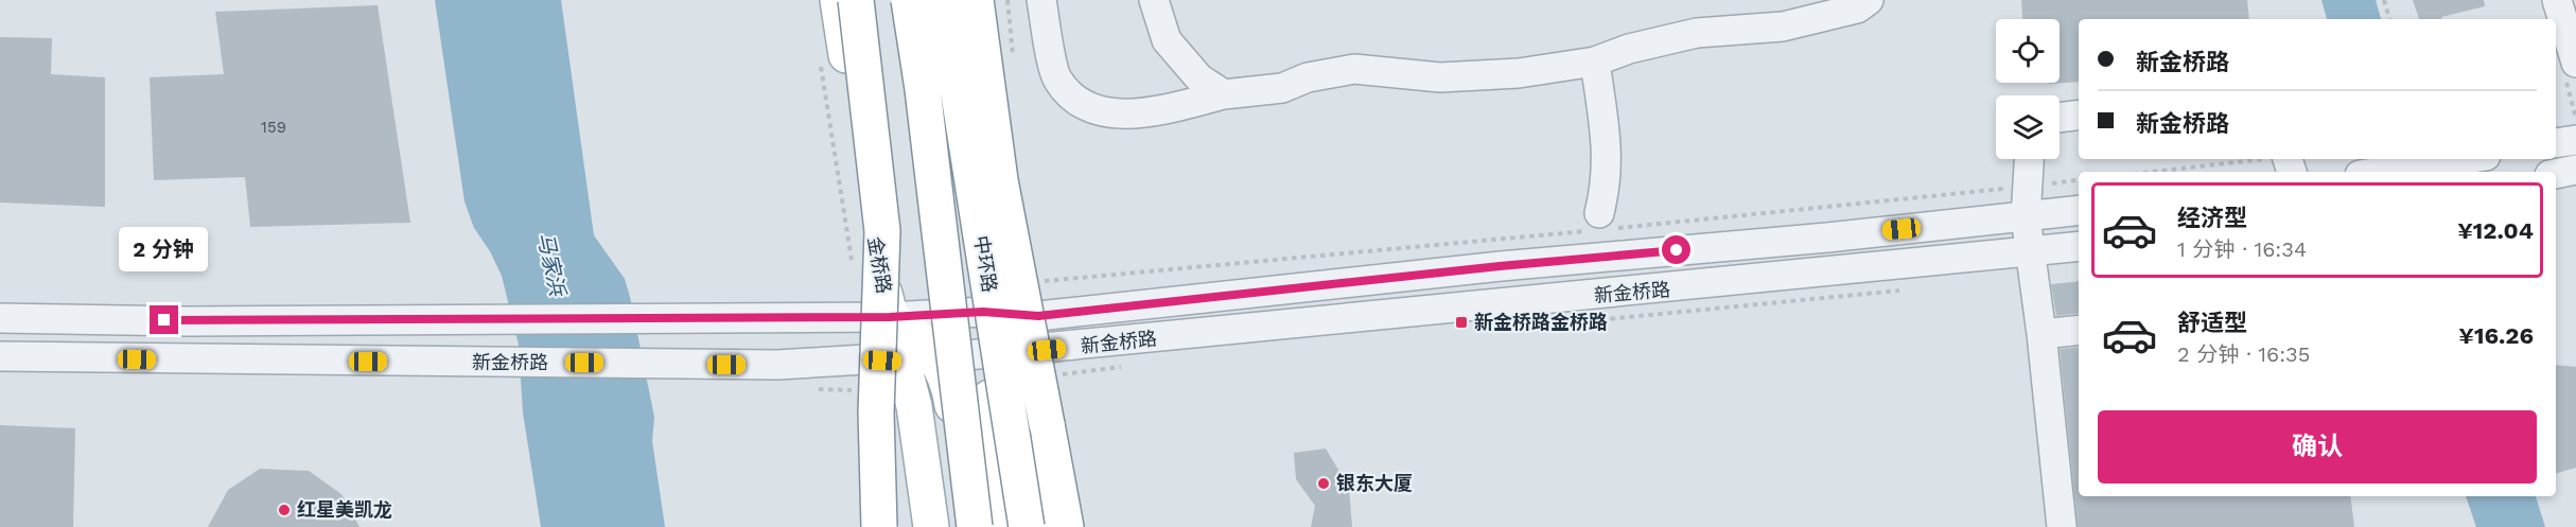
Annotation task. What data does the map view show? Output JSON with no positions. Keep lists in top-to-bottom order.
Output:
{
  "streets": {
    "main road": ["中环路", "金桥路"],
    "street": ["新金桥路"]
  },
  "crossings": [
    ["金桥路", "新金桥路"]
  ],
  "water": ["马家浜"],
  "places": {
    "transit": ["新金桥路金桥路"],
    "other": ["银东大厦", "红星美凯龙"]
  },
  "house_numbers": ["159"],
  "page": {
    "banner": ["新金桥路", "新金桥路"],
    "list": [
      {
        "name": "经济型",
        "note": "1 分钟 · 16:34",
        "value": "¥12.04"
      },
      {
        "name": "舒适型",
        "note": "2 分钟 · 16:35",
        "value": "¥16.26"
      }
    ],
    "bubble": "2 分钟",
    "buttons": "确认"
  }
}
